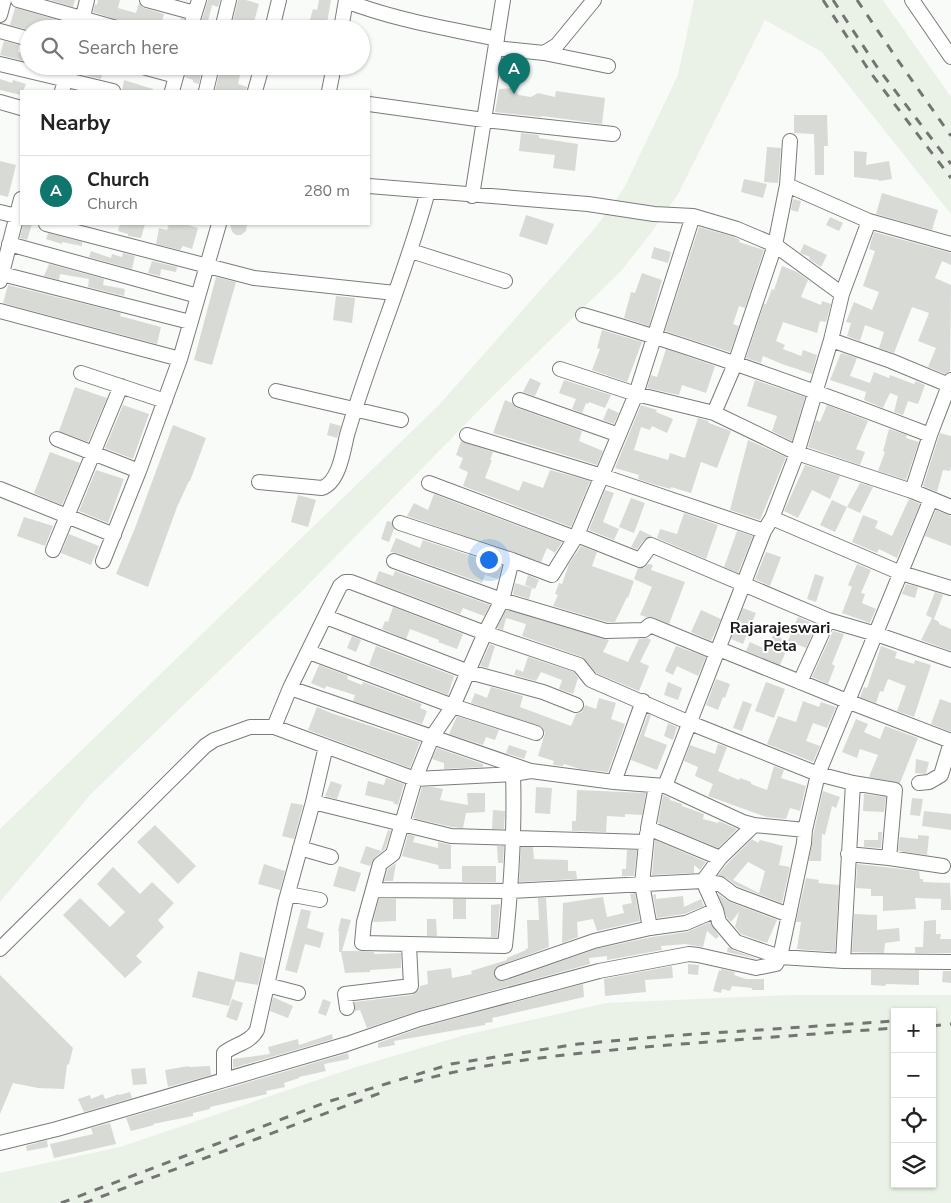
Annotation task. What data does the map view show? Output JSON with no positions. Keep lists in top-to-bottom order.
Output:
{
  "districts": ["Rajarajeswari Peta"],
  "page": {
    "search": "Search here",
    "pins": "A",
    "heading": "Nearby",
    "list": [
      {
        "mark": "A",
        "name": "Church",
        "note": "Church",
        "value": "280 m"
      }
    ],
    "map_buttons": ["+", "−"]
  }
}
